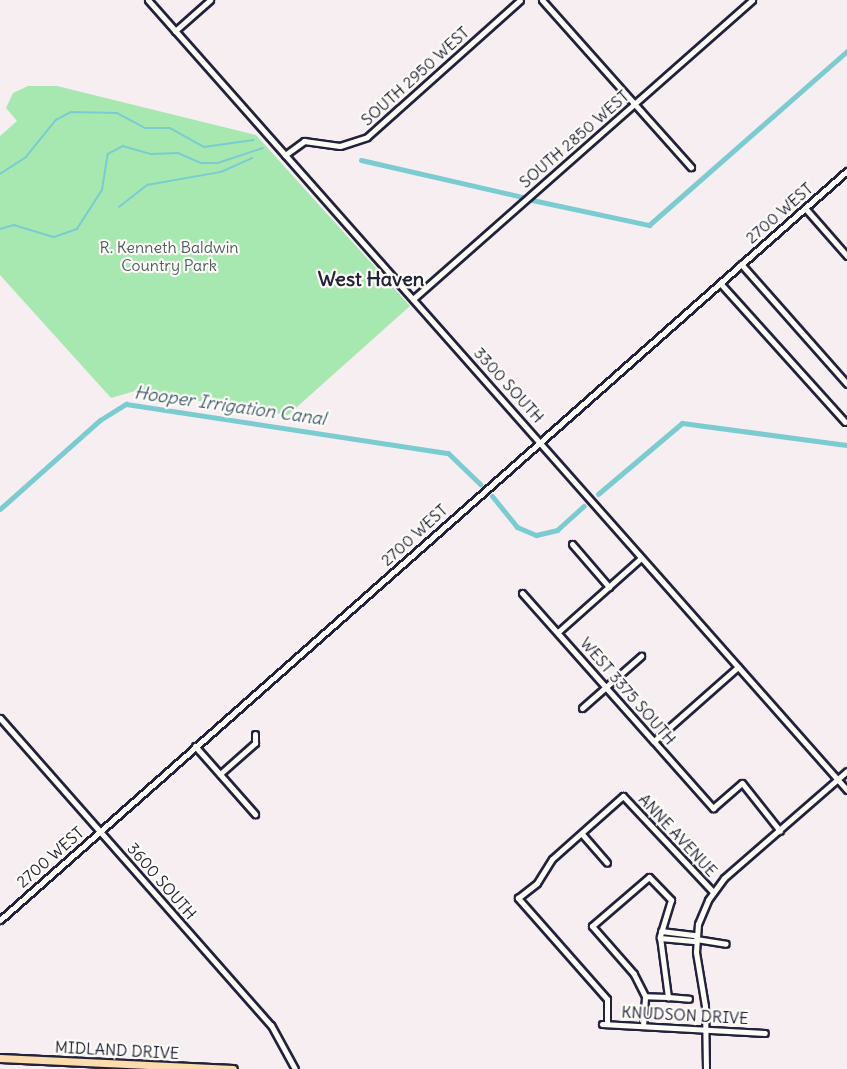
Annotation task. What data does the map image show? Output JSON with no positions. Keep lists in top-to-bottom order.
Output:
{
  "streets": {
    "main road": ["MIDLAND DRIVE"],
    "street": [
      "SOUTH 2950 WEST",
      "SOUTH 2850 WEST",
      "2700 WEST",
      "3300 SOUTH",
      "WEST 3375 SOUTH",
      "ANNE AVENUE",
      "3600 SOUTH",
      "KNUDSON DRIVE"
    ]
  },
  "crossings": [
    ["SOUTH 2950 WEST", "3300 SOUTH"],
    ["SOUTH 2850 WEST", "3300 SOUTH"],
    ["2700 WEST", "3300 SOUTH"],
    ["2700 WEST", "3600 SOUTH"],
    ["ANNE AVENUE", "KNUDSON DRIVE"]
  ],
  "districts": ["West Haven"],
  "water": ["Hooper Irrigation Canal"],
  "parks": ["R. Kenneth Baldwin Country Park"]
}
